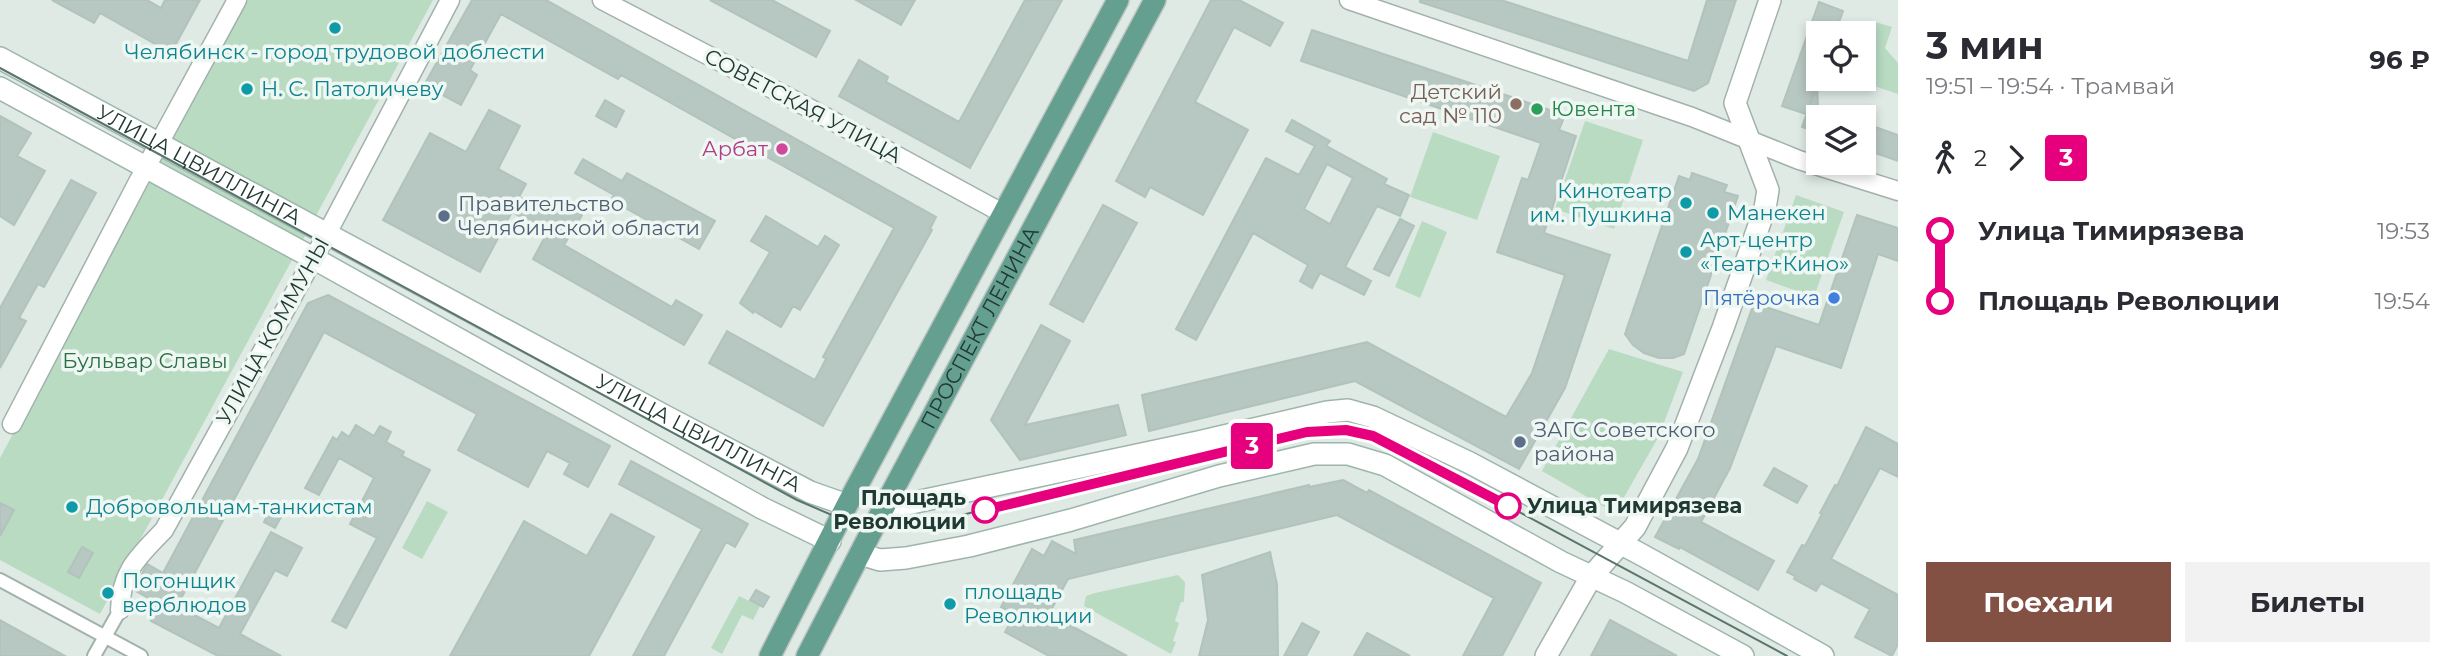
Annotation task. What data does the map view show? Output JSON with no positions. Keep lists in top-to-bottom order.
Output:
{
  "streets": {
    "main road": ["УЛИЦА ЦВИЛЛИНГА", "ПРОСПЕКТ ЛЕНИНА"],
    "street": ["СОВЕТСКАЯ УЛИЦА", "УЛИЦА КОММУНЫ"]
  },
  "crossings": [
    ["СОВЕТСКАЯ УЛИЦА", "ПРОСПЕКТ ЛЕНИНА"],
    ["УЛИЦА ЦВИЛЛИНГА", "ПРОСПЕКТ ЛЕНИНА"],
    ["УЛИЦА ЦВИЛЛИНГА", "УЛИЦА КОММУНЫ"]
  ],
  "parks": ["Бульвар Славы"],
  "places": [
    "Челябинск - город трудовой доблести",
    "Н. С. Патоличеву",
    "Детский сад № 110",
    "Ювента",
    "Арбат",
    "Кинотеатр им. Пушкина",
    "Манекен",
    "Правительство Челябинской области",
    "Арт-центр «Театр+Кино»",
    "Пятёрочка",
    "ЗАГС Советского района",
    "Улица Тимирязева",
    "Добровольцам-танкистам",
    "Площадь Революции",
    "Погонщик верблюдов",
    "площадь Революции"
  ],
  "lines": ["tram line 3"],
  "page": {
    "on_map": "3",
    "heading": ["3 мин", "19:51 – 19:54 · Трамвай", "96 ₽"],
    "legs": ["2", "3"],
    "list": [
      {
        "name": "Улица Тимирязева",
        "value": "19:53"
      },
      {
        "name": "Площадь Революции",
        "value": "19:54"
      }
    ],
    "buttons": ["Поехали", "Билеты"]
  }
}
